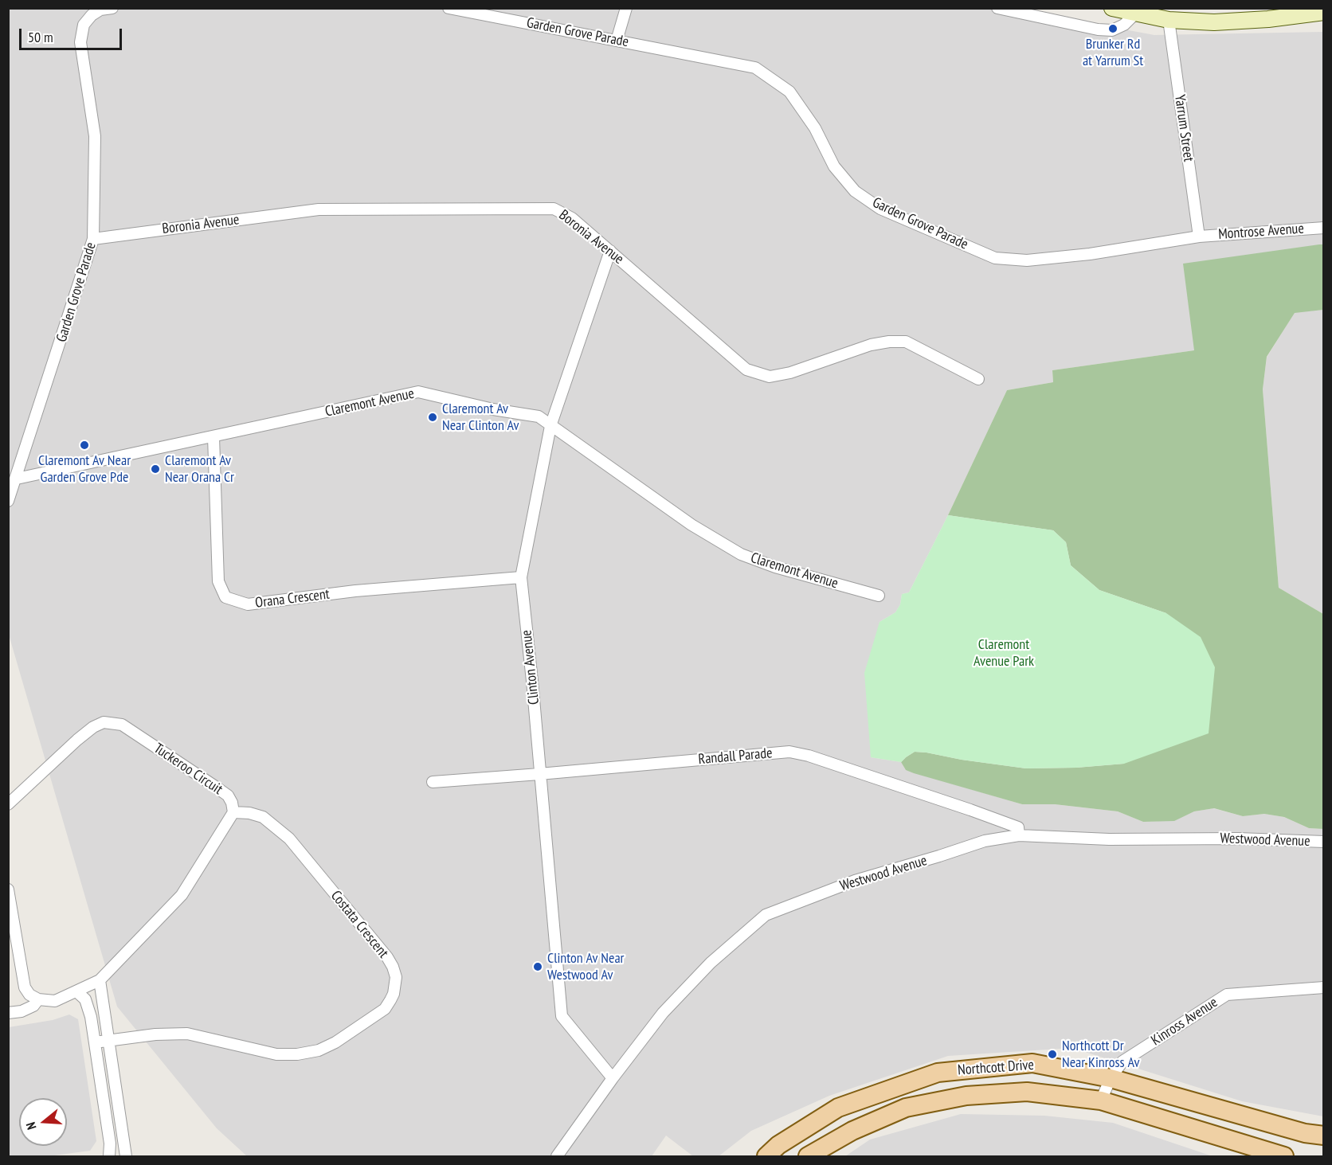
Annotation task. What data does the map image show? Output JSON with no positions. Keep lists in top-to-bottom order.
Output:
{
  "streets": {
    "main road": ["Northcott Drive"],
    "street": [
      "Garden Grove Parade",
      "Yarrum Street",
      "Boronia Avenue",
      "Montrose Avenue",
      "Claremont Avenue",
      "Orana Crescent",
      "Clinton Avenue",
      "Randall Parade",
      "Tuckeroo Circuit",
      "Westwood Avenue",
      "Costata Crescent",
      "Kinross Avenue"
    ]
  },
  "crossings": [
    ["Garden Grove Parade", "Yarrum Street"],
    ["Garden Grove Parade", "Boronia Avenue"],
    ["Garden Grove Parade", "Montrose Avenue"],
    ["Garden Grove Parade", "Claremont Avenue"],
    ["Yarrum Street", "Montrose Avenue"],
    ["Boronia Avenue", "Clinton Avenue"],
    ["Claremont Avenue", "Orana Crescent"],
    ["Claremont Avenue", "Clinton Avenue"],
    ["Orana Crescent", "Clinton Avenue"],
    ["Clinton Avenue", "Randall Parade"],
    ["Clinton Avenue", "Westwood Avenue"],
    ["Randall Parade", "Westwood Avenue"],
    ["Tuckeroo Circuit", "Costata Crescent"],
    ["Kinross Avenue", "Northcott Drive"]
  ],
  "parks": ["Claremont Avenue Park"],
  "places": [
    "Brunker Rd at Yarrum St",
    "Claremont Av Near Clinton Av",
    "Claremont Av Near Garden Grove Pde",
    "Claremont Av Near Orana Cr",
    "Clinton Av Near Westwood Av",
    "Northcott Dr Near Kinross Av"
  ],
  "scale_bar": "50 m",
  "north": "left"
}
